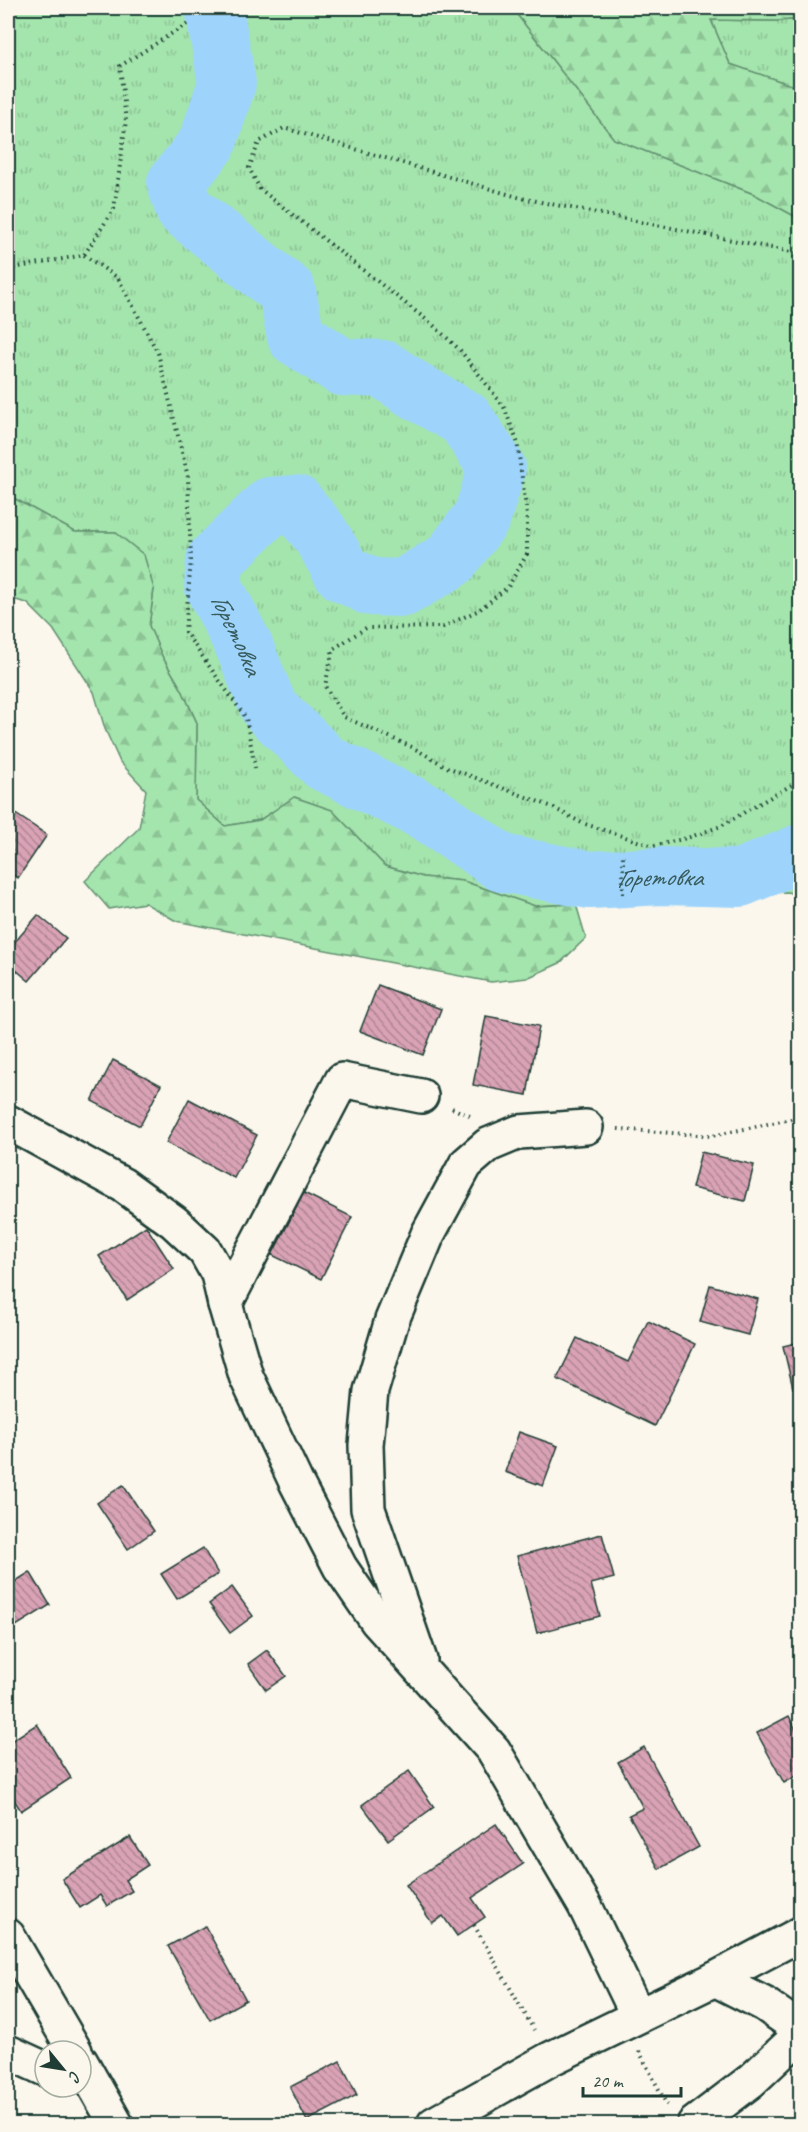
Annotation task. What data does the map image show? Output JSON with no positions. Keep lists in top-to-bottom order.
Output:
{
  "water": ["Горетовка"],
  "scale_bar": "20 m",
  "north": "bottom right"
}
